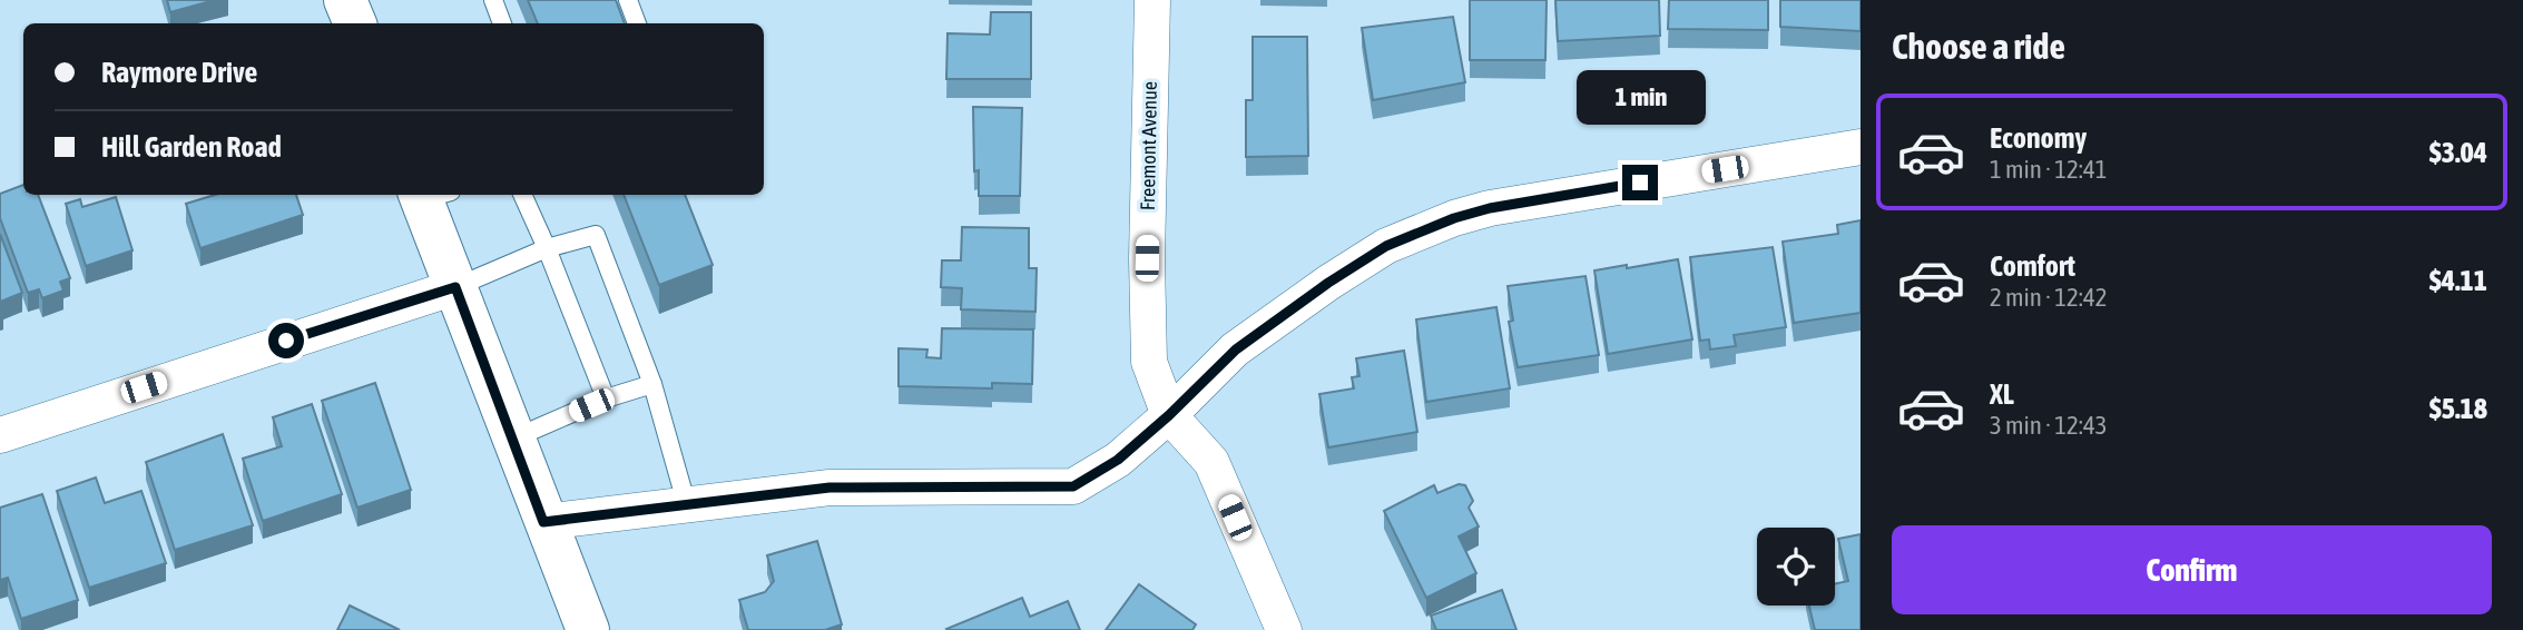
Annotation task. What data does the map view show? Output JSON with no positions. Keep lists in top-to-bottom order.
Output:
{
  "streets": {
    "street": ["Freemont Avenue"]
  },
  "page": {
    "heading": "Choose a ride",
    "banner": ["Raymore Drive", "Hill Garden Road"],
    "bubble": "1 min",
    "list": [
      {
        "name": "Economy",
        "note": "1 min · 12:41",
        "value": "$3.04"
      },
      {
        "name": "Comfort",
        "note": "2 min · 12:42",
        "value": "$4.11"
      },
      {
        "name": "XL",
        "note": "3 min · 12:43",
        "value": "$5.18"
      }
    ],
    "buttons": "Confirm"
  }
}
